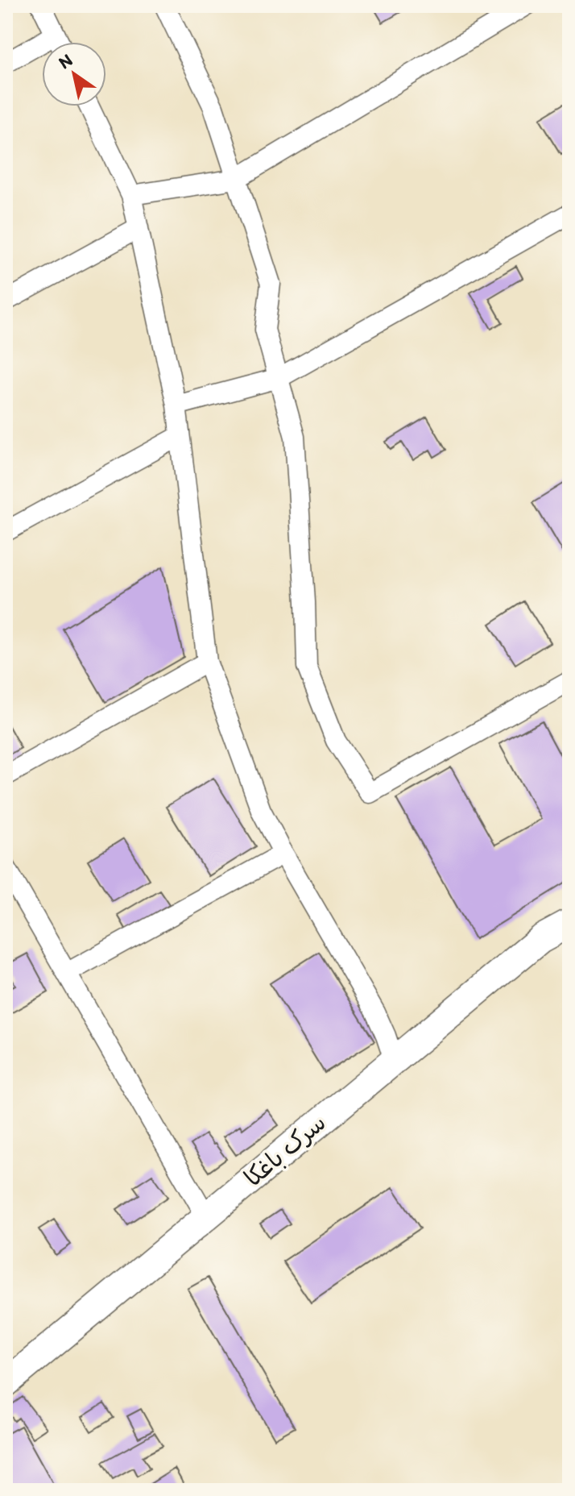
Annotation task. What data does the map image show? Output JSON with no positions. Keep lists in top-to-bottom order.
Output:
{
  "streets": {
    "street": ["سرک باغکا"]
  },
  "north": "top left"
}
